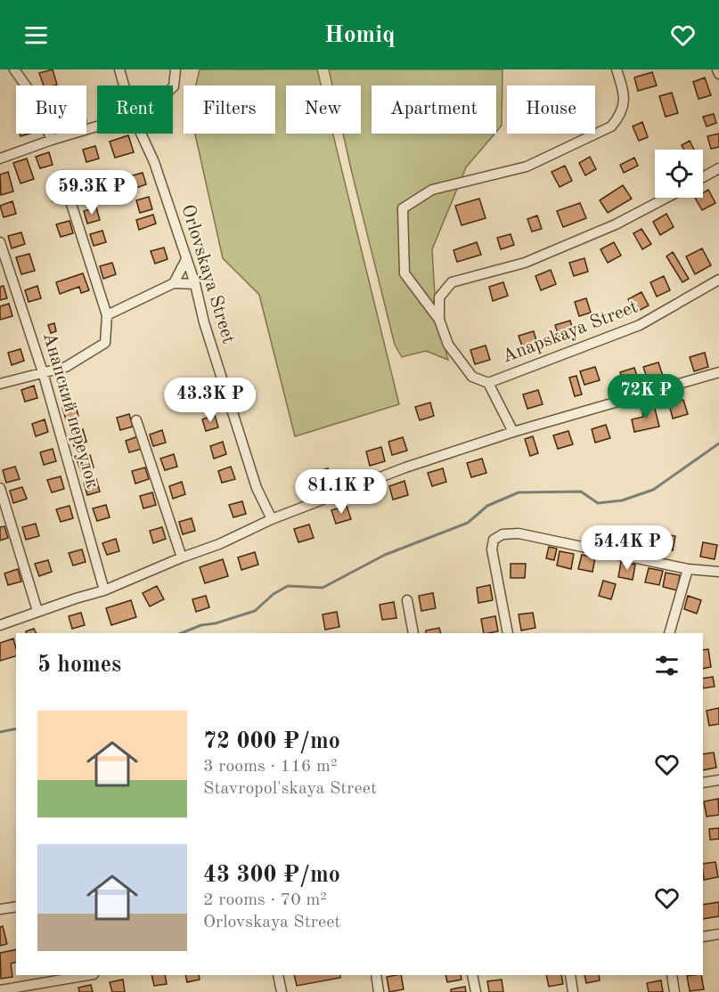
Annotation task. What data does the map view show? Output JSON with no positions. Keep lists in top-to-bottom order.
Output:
{
  "streets": {
    "street": ["Orlovskaya Street", "Anapskaya Street", "Анапский переулок"]
  },
  "page": {
    "header": "Homiq",
    "chip": [
      "Buy",
      "Rent",
      "Filters",
      "New",
      "Apartment",
      "House"
    ],
    "price": [
      "59.3K ₽",
      "72K ₽",
      "43.3K ₽",
      "81.1K ₽",
      "54.4K ₽"
    ],
    "heading": "5 homes",
    "list": [
      {
        "name": "72 000 ₽/mo",
        "note": "3 rooms · 116 m² · Stavropol'skaya Street"
      },
      {
        "name": "43 300 ₽/mo",
        "note": "2 rooms · 70 m² · Orlovskaya Street"
      }
    ]
  }
}
